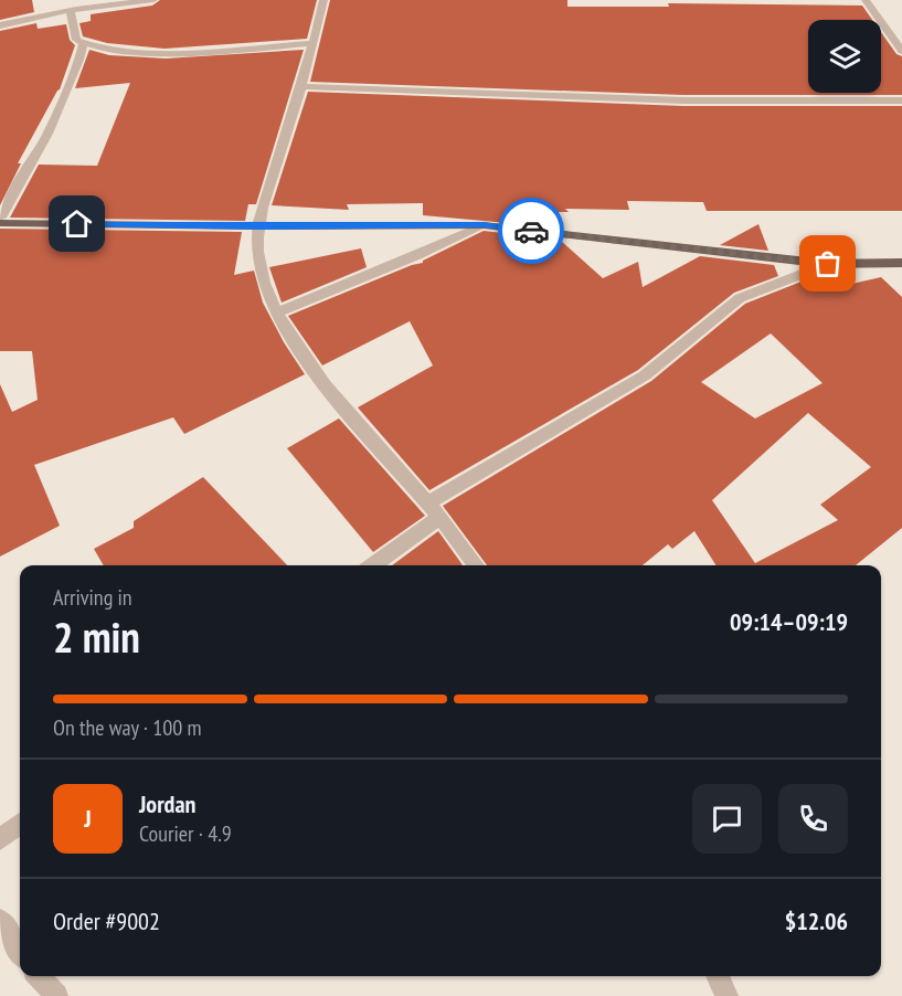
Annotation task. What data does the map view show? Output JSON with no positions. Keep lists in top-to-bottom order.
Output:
{
  "page": {
    "heading": ["2 min", "Arriving in", "09:14–09:19"],
    "panel": [
      "Jordan",
      "Courier · 4.9",
      "Order #9002",
      "$12.06"
    ],
    "bar": "On the way · 100 m",
    "round": "J"
  }
}
